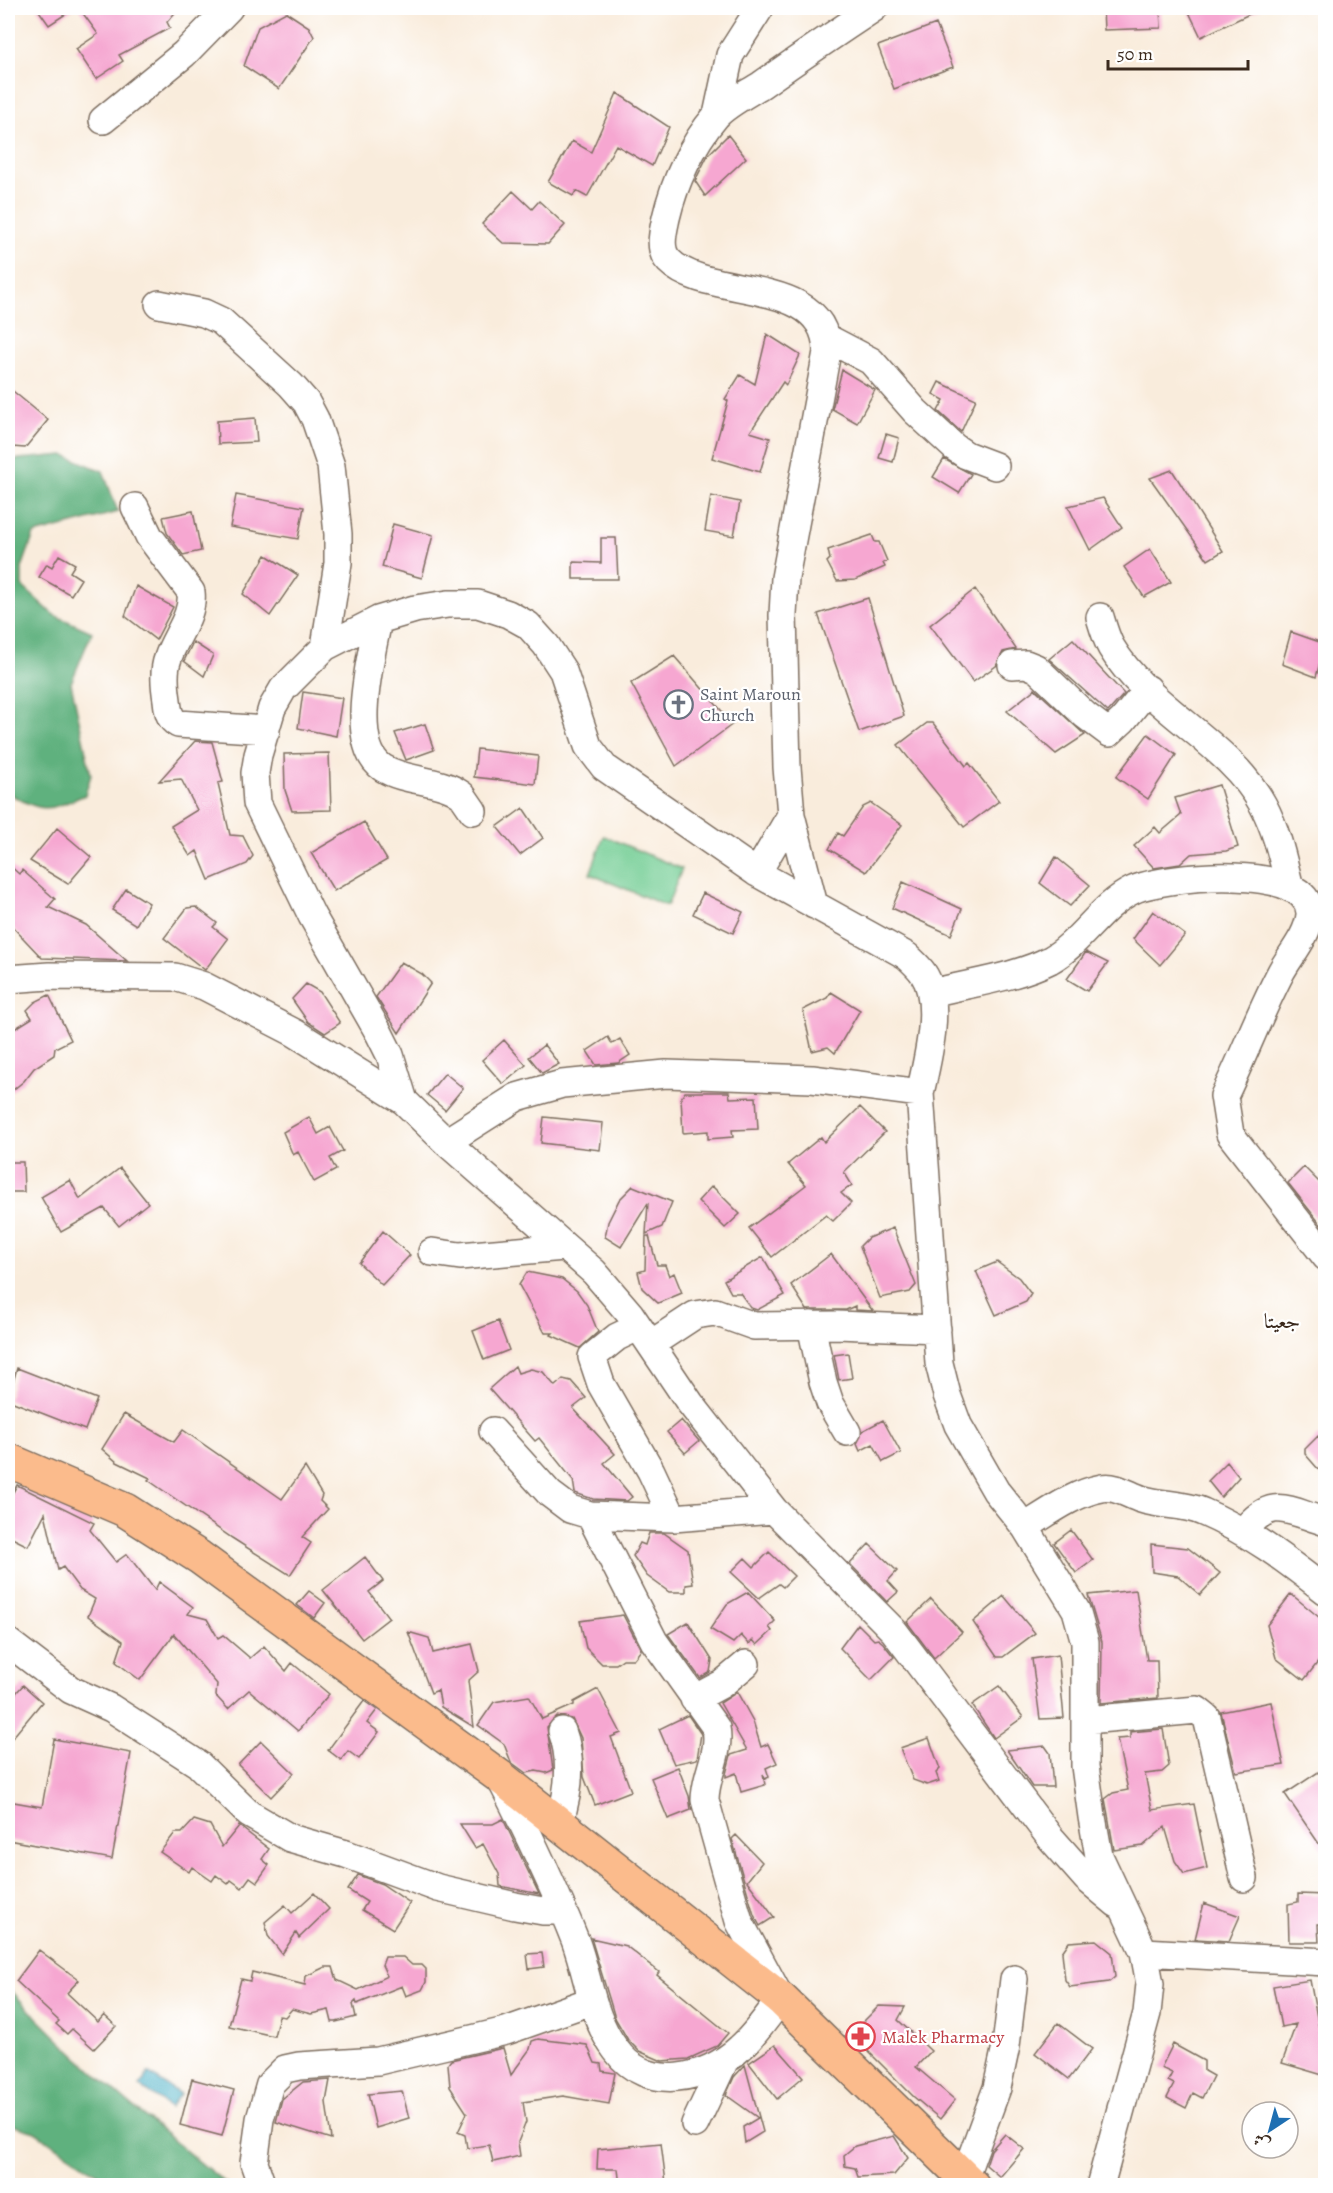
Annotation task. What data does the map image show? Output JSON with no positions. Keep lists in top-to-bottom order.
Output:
{
  "districts": ["جعيتا"],
  "places": {
    "church": ["Saint Maroun Church"],
    "pharmacy": ["Malek Pharmacy"]
  },
  "scale_bar": "50 m",
  "north": "bottom left"
}
